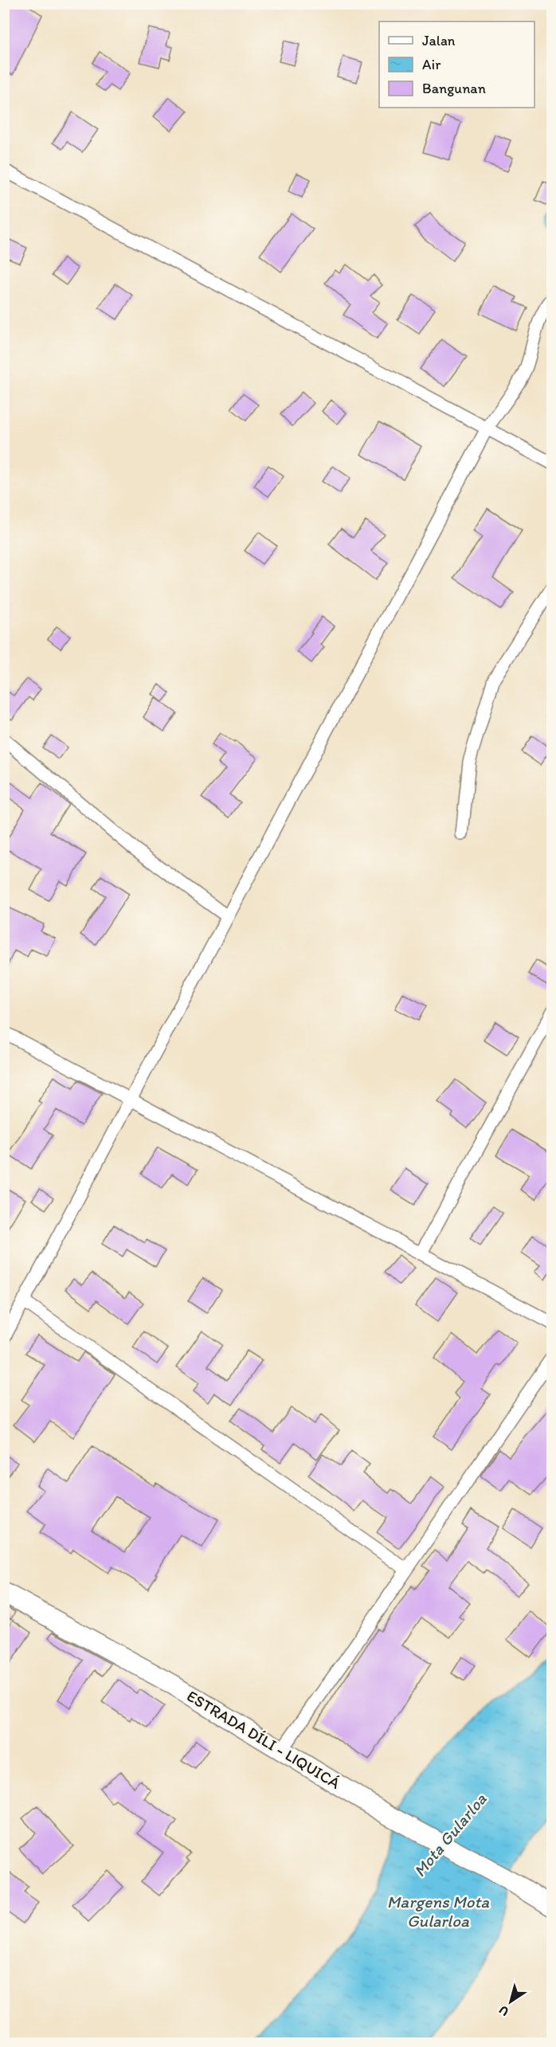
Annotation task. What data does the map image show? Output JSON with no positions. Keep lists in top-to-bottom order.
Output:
{
  "streets": {
    "main road": ["ESTRADA DÍLI - LIQUICÁ"]
  },
  "water": ["Mota Gularloa", "Margens Mota Gularloa"],
  "legend": ["Jalan", "Air", "Bangunan"],
  "north": "bottom left"
}
